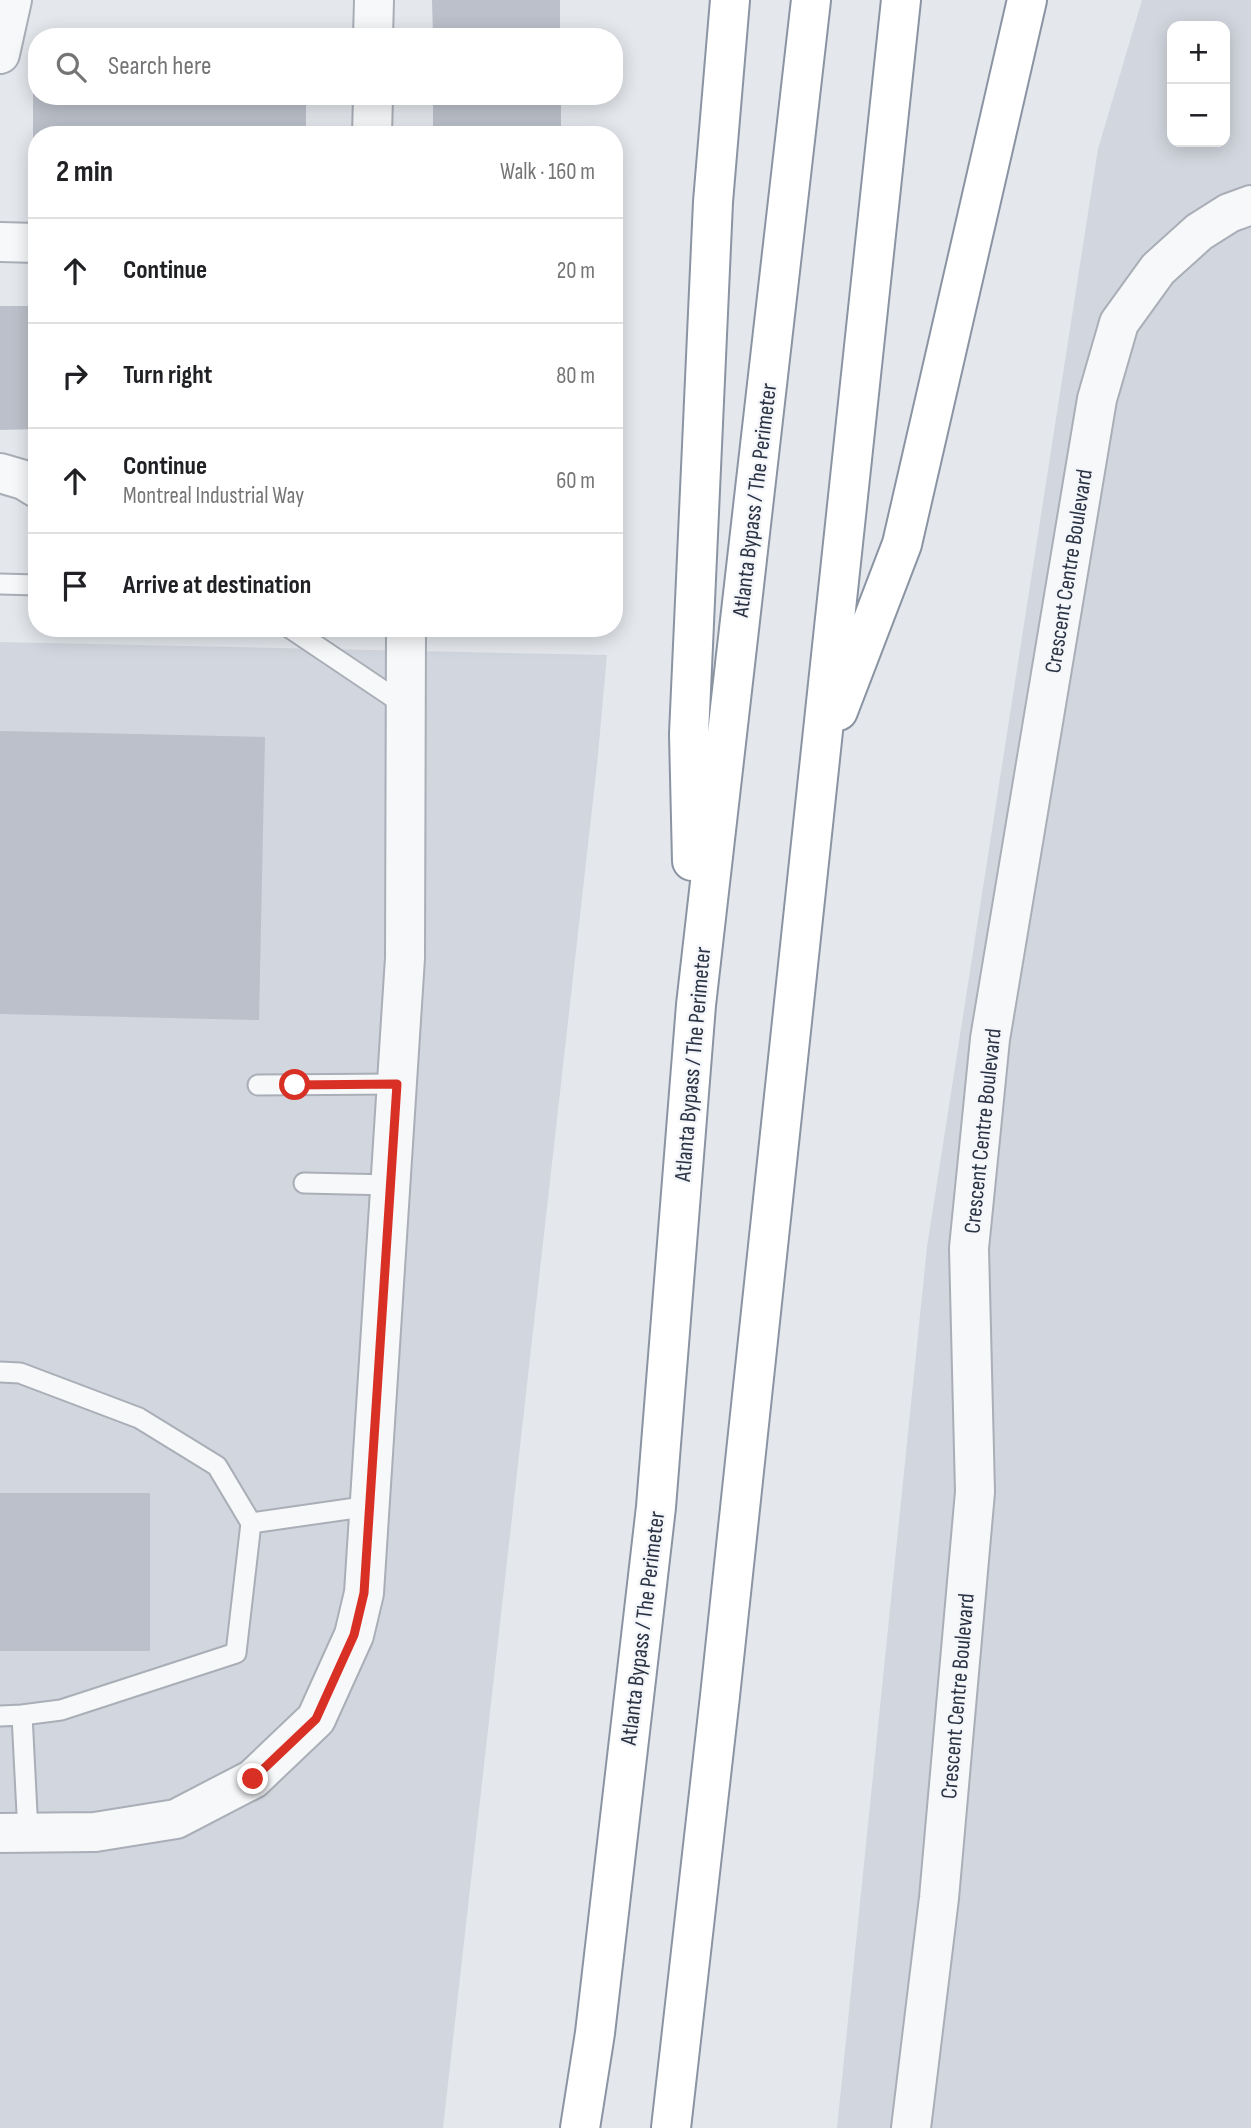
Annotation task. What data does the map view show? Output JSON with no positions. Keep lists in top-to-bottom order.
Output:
{
  "streets": {
    "highway": ["Atlanta Bypass / The Perimeter"],
    "street": ["Crescent Centre Boulevard"]
  },
  "page": {
    "map_buttons": ["+", "−"],
    "search": "Search here",
    "heading": ["2 min", "Walk · 160 m"],
    "list": [
      ["Continue", "20 m"],
      ["Turn right", "80 m"],
      ["Continue", "Montreal Industrial Way", "60 m"],
      "Arrive at destination"
    ]
  }
}
